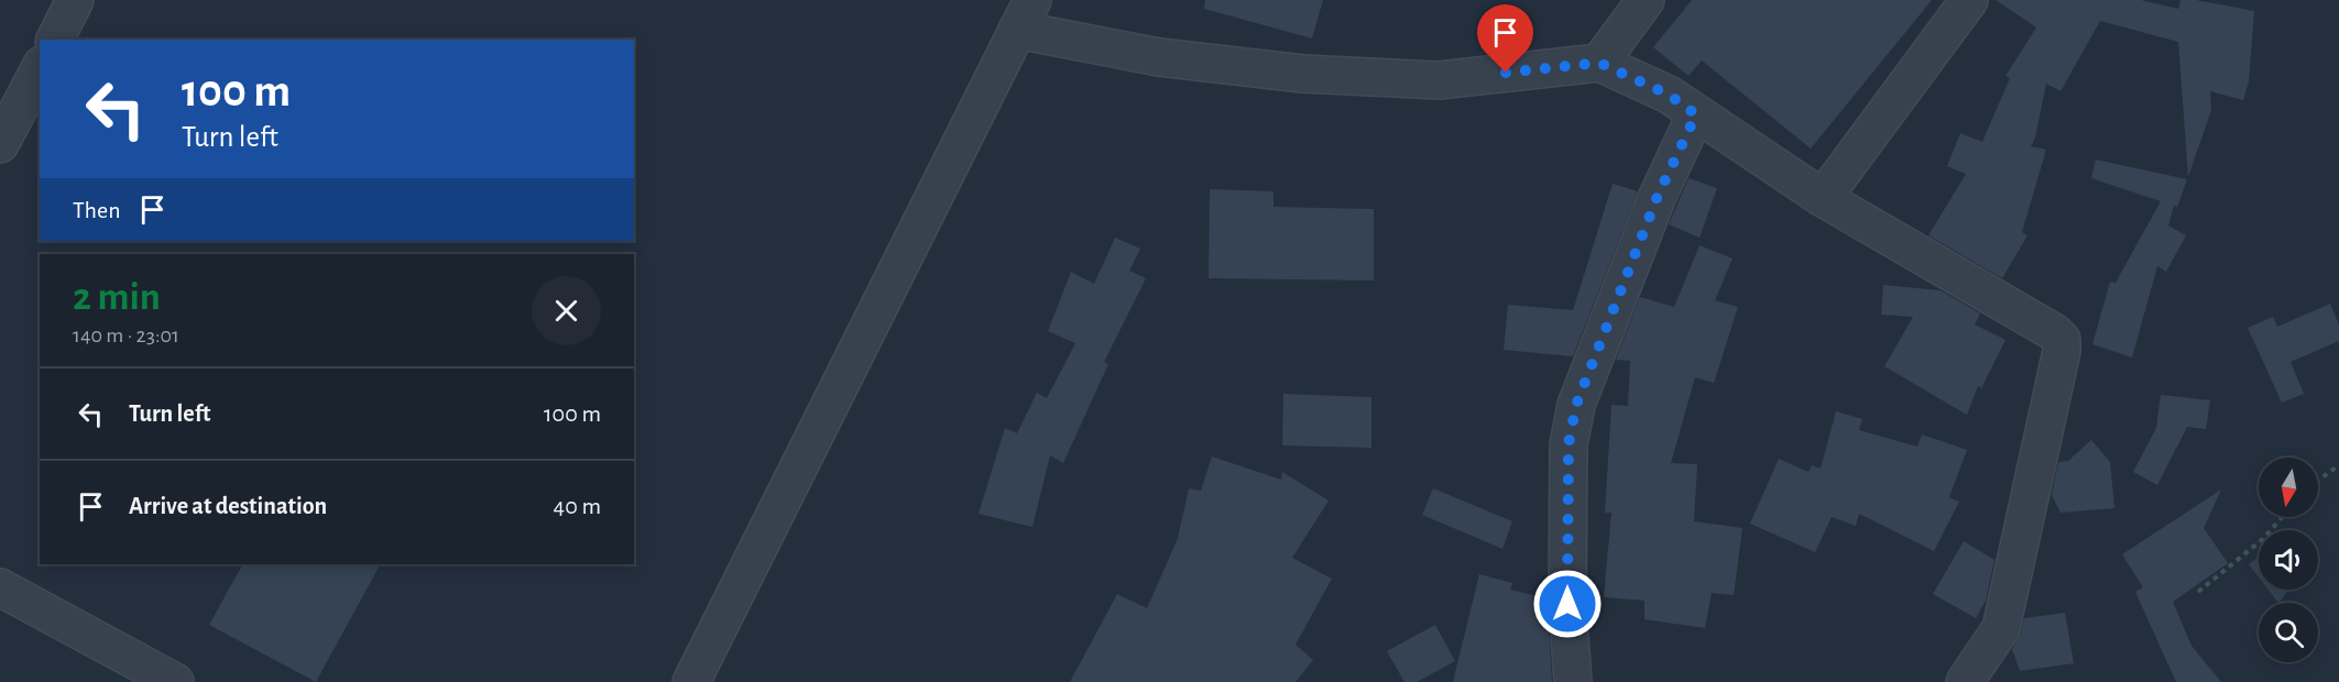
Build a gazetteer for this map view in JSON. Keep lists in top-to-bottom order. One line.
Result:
{"north":"bottom","page":{"turn":["100 m","Turn left"],"then":"Then","heading":["2 min","140 m · 23:01"],"list":[{"name":"Turn left","value":"100 m"},{"name":"Arrive at destination","value":"40 m"}]}}
